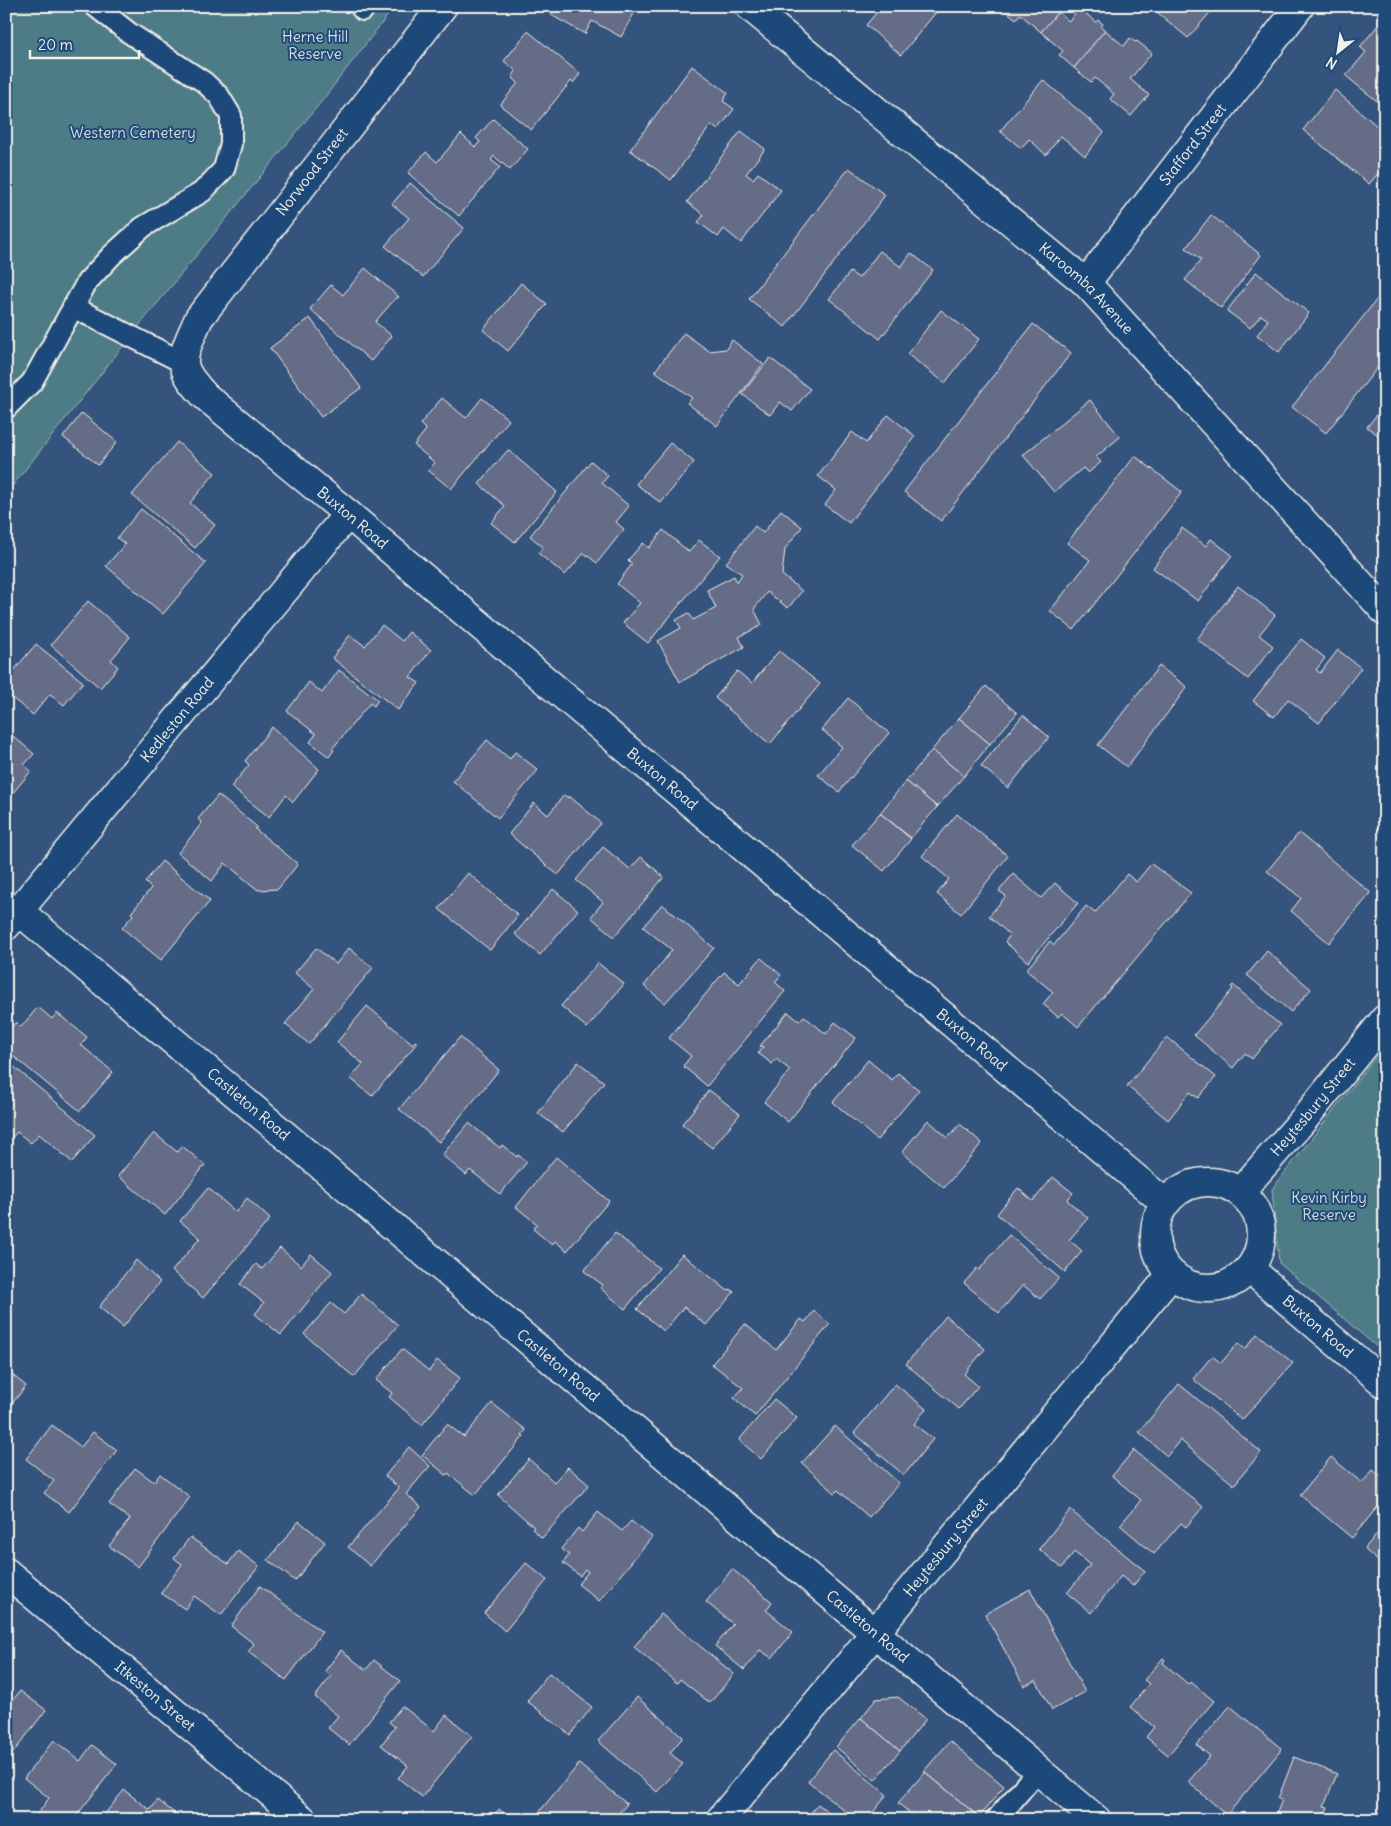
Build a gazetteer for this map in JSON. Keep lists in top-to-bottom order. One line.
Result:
{"streets":{"street":["Stafford Street","Norwood Street","Karoomba Avenue","Buxton Road","Kedleston Road","Castleton Road","Heytesbury Street","Itkeston Street"]},"crossings":[["Stafford Street","Karoomba Avenue"],["Norwood Street","Buxton Road"],["Buxton Road","Kedleston Road"],["Buxton Road","Heytesbury Street"],["Kedleston Road","Castleton Road"],["Castleton Road","Heytesbury Street"]],"parks":["Herne Hill Reserve","Western Cemetery","Kevin Kirby Reserve"],"scale_bar":"20 m","north":"bottom left"}
